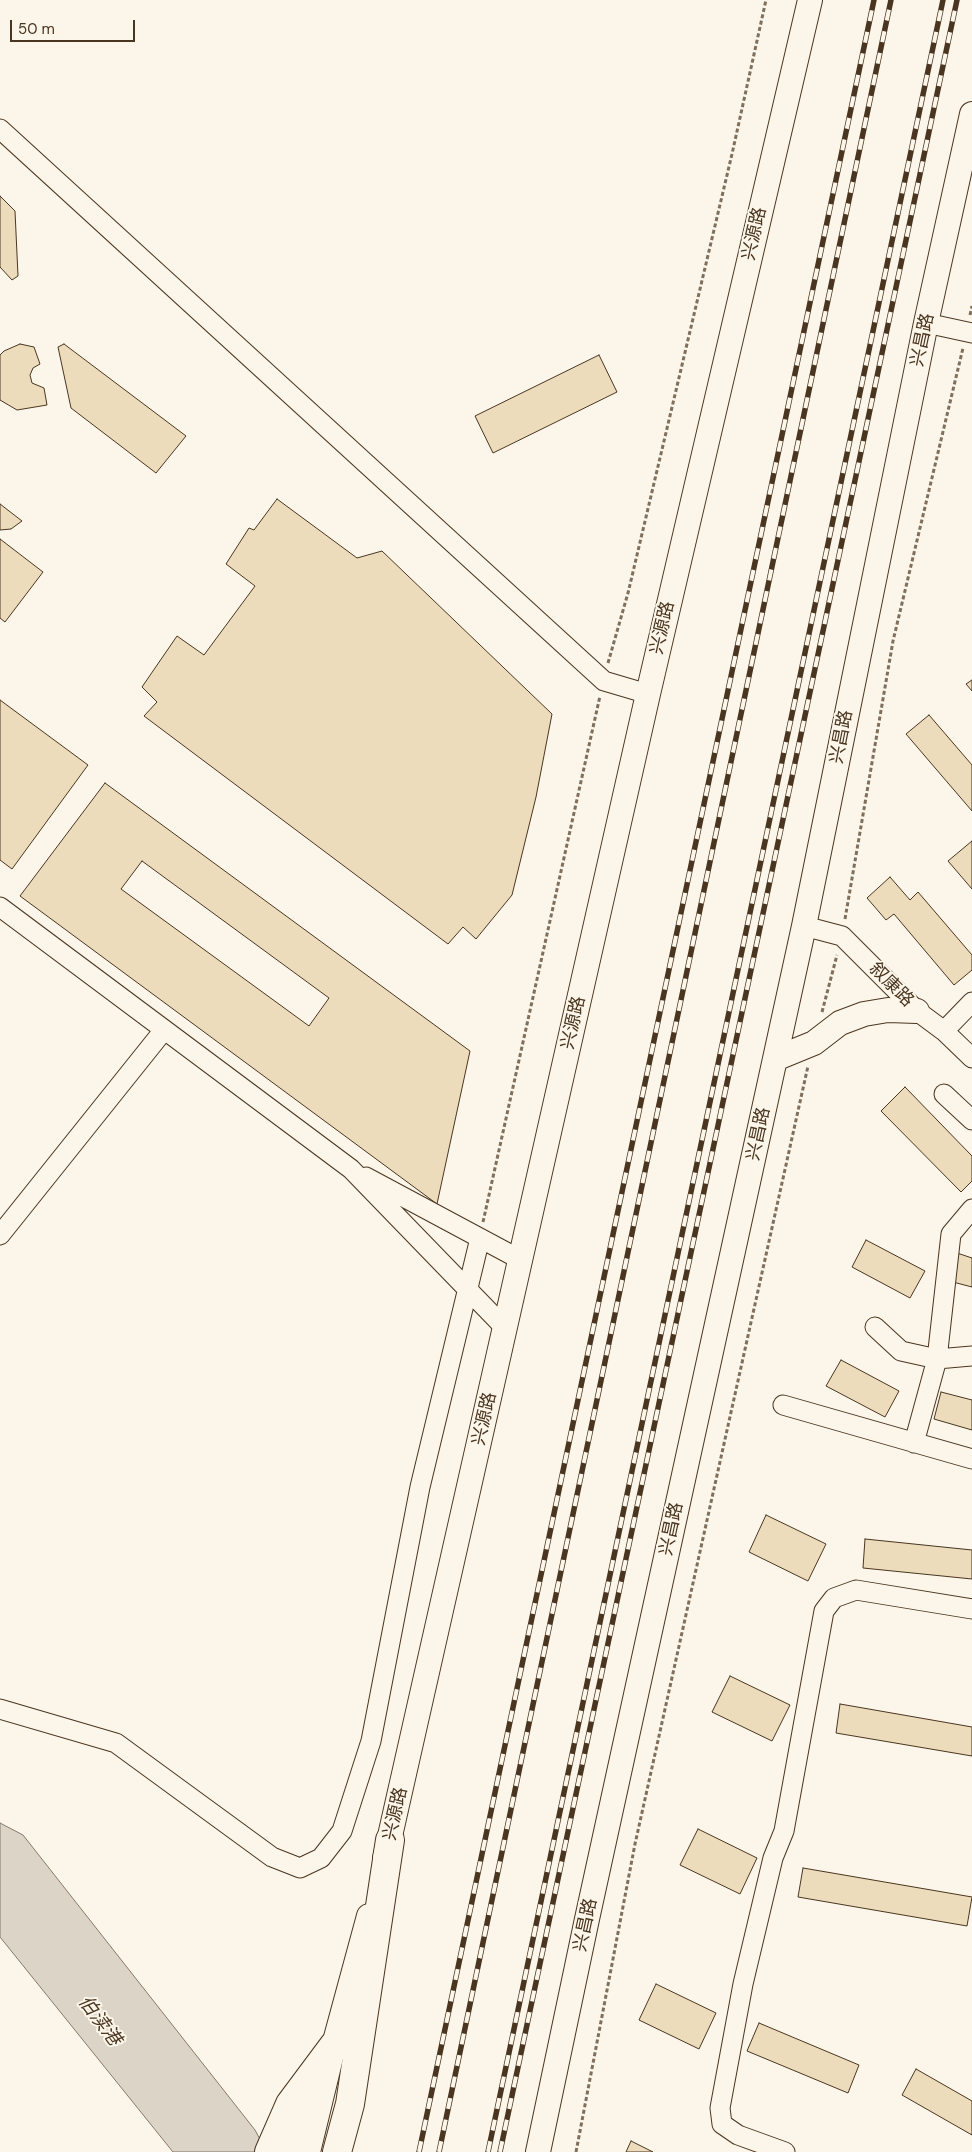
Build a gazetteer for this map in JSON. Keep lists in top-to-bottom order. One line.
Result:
{"streets":{"main road":["兴源路","兴昌路"],"street":["叙康路"]},"water":["伯渎港"],"scale_bar":"50 m"}
